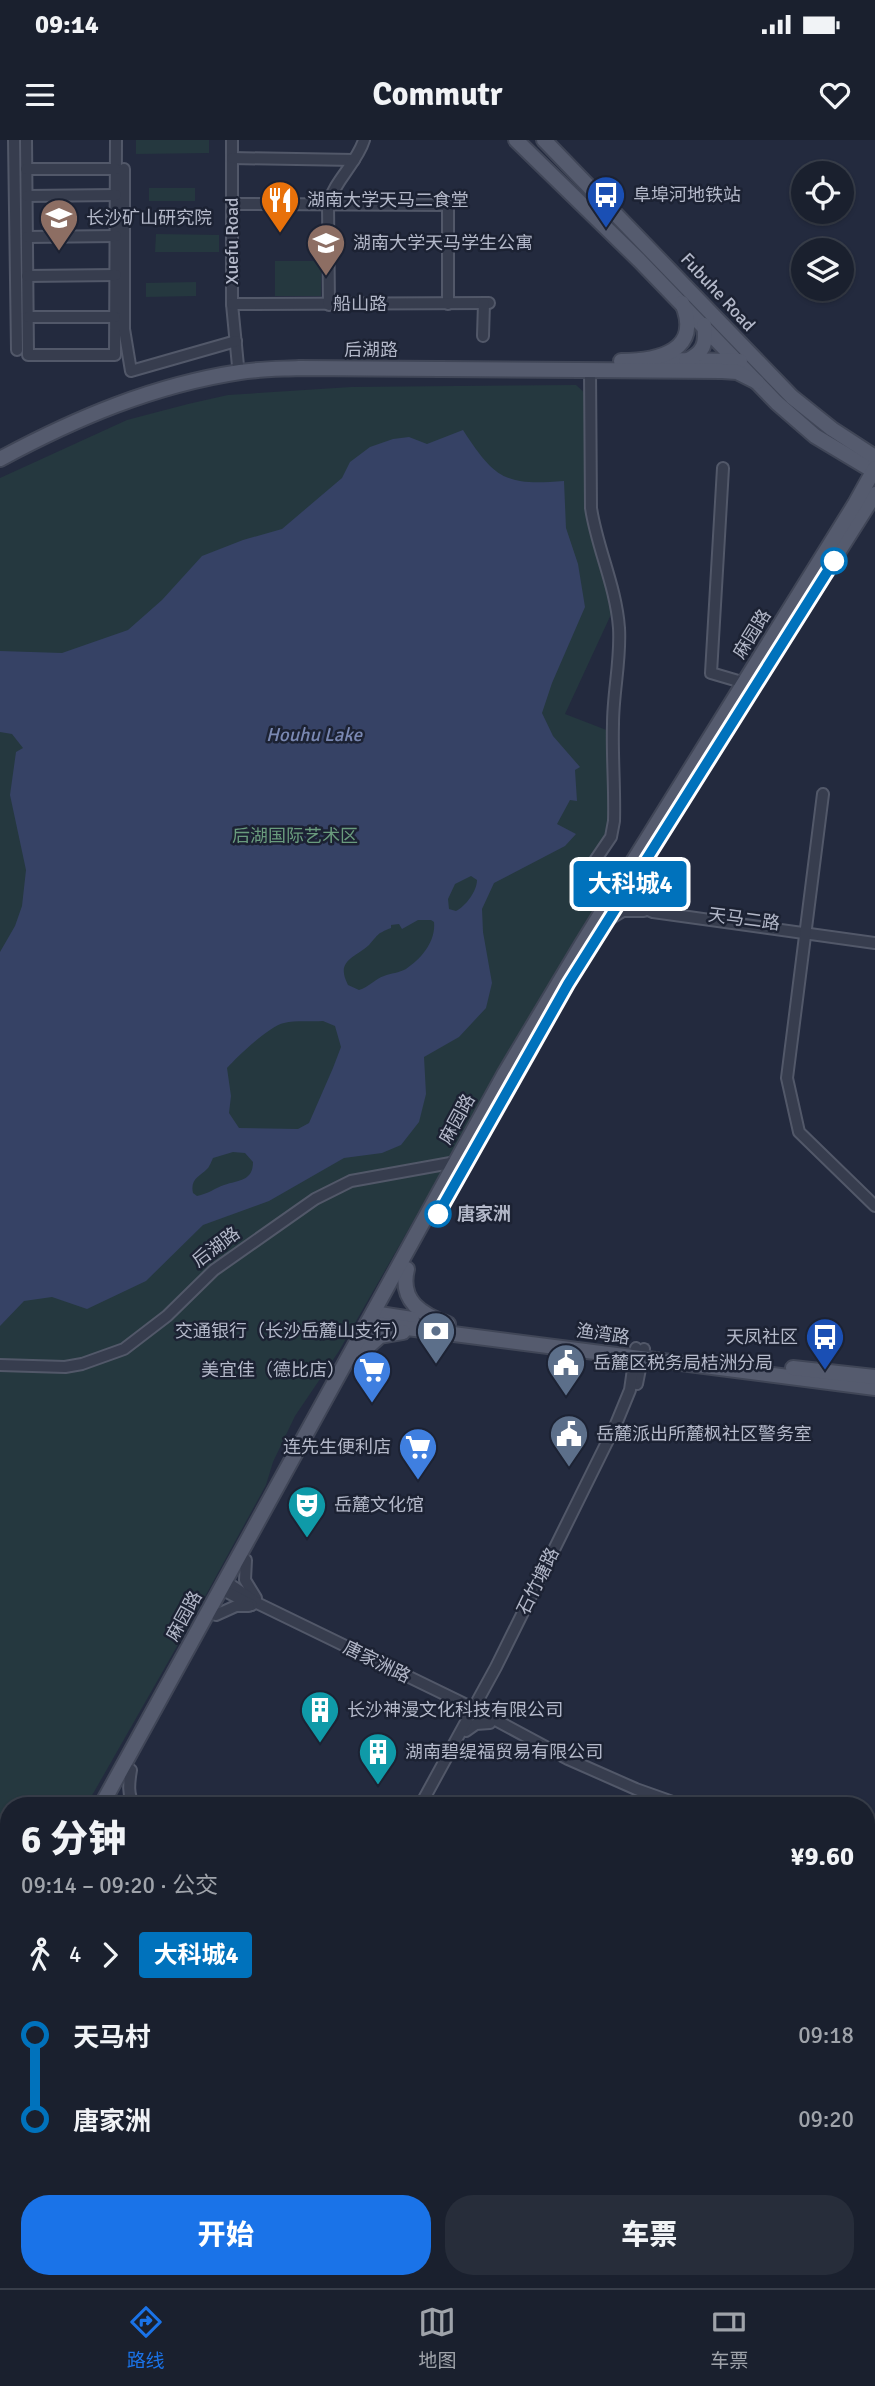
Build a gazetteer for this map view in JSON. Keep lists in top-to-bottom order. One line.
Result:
{"streets":{"main road":["Fubuhe Road","后湖路","麻园路","渔湾路"],"street":["Xuefu Road","船山路","天马二路","石竹塘路","唐家洲路"]},"crossings":[["Xuefu Road","船山路"],["Xuefu Road","后湖路"],["Fubuhe Road","后湖路"],["Fubuhe Road","麻园路"],["后湖路","麻园路"],["麻园路","渔湾路"],["麻园路","唐家洲路"],["渔湾路","石竹塘路"],["石竹塘路","唐家洲路"]],"water":["Houhu Lake"],"parks":["后湖国际艺术区"],"places":{"bus stop":["阜埠河地铁站","天凤社区"],"restaurant":["湖南大学天马二食堂"],"school or university":["长沙矿山研究院","湖南大学天马学生公寓"],"other":["唐家洲"],"bank":["交通银行（长沙岳麓山支行）"],"public building":["岳麓区税务局桔洲分局","岳麓派出所麓枫社区警务室"],"supermarket":["美宜佳（德比店）","连先生便利店"],"theatre":["岳麓文化馆"],"building":["长沙神漫文化科技有限公司","湖南碧缇福贸易有限公司"]},"lines":["bus line 大科城4"],"page":{"status":"09:14","header":"Commutr","on_map":"大科城4","heading":["6 分钟","09:14 – 09:20 · 公交","¥9.60"],"legs":["4","大科城4"],"list":[{"name":"天马村","value":"09:18"},{"name":"唐家洲","value":"09:20"}],"buttons":["开始","车票"],"tabs":["路线","地图","车票"]}}
